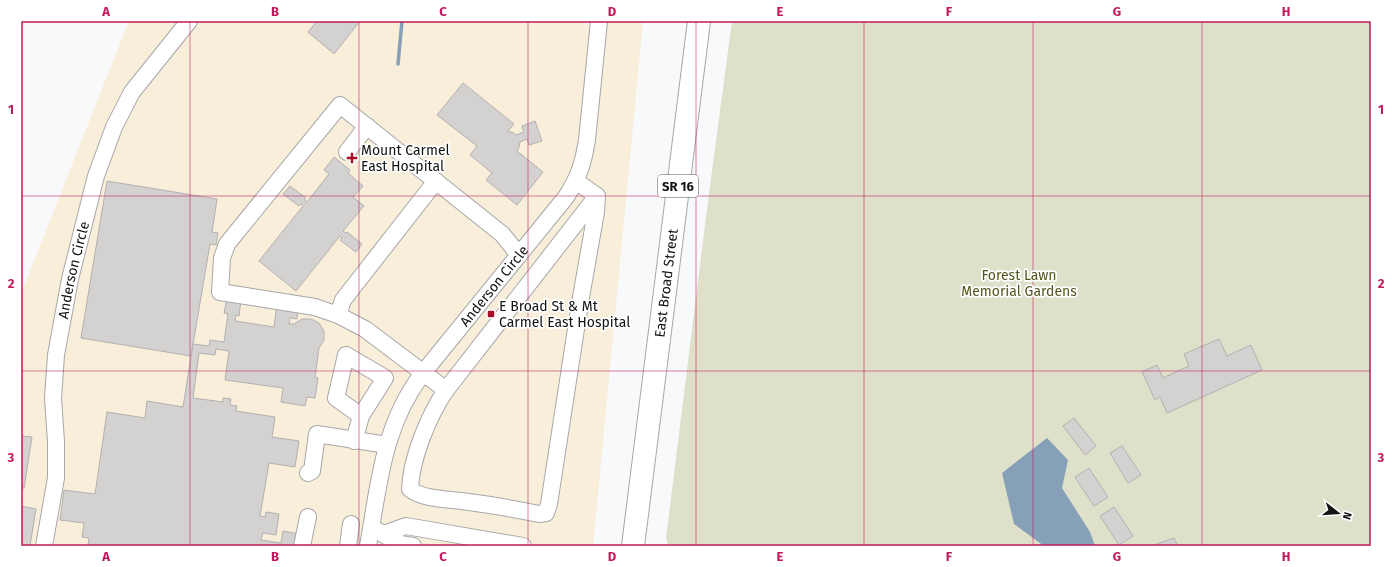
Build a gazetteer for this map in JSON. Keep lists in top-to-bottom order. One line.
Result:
{"streets":{"highway":["SR 16","East Broad Street"],"street":["Anderson Circle"]},"parks":["Forest Lawn Memorial Gardens"],"places":{"health":["Mount Carmel East Hospital"],"transit":["E Broad St & Mt Carmel East Hospital"]},"north":"right","grid":{"columns":["A","B","C","D","E","F","G","H"],"rows":["1","2","3"]}}
